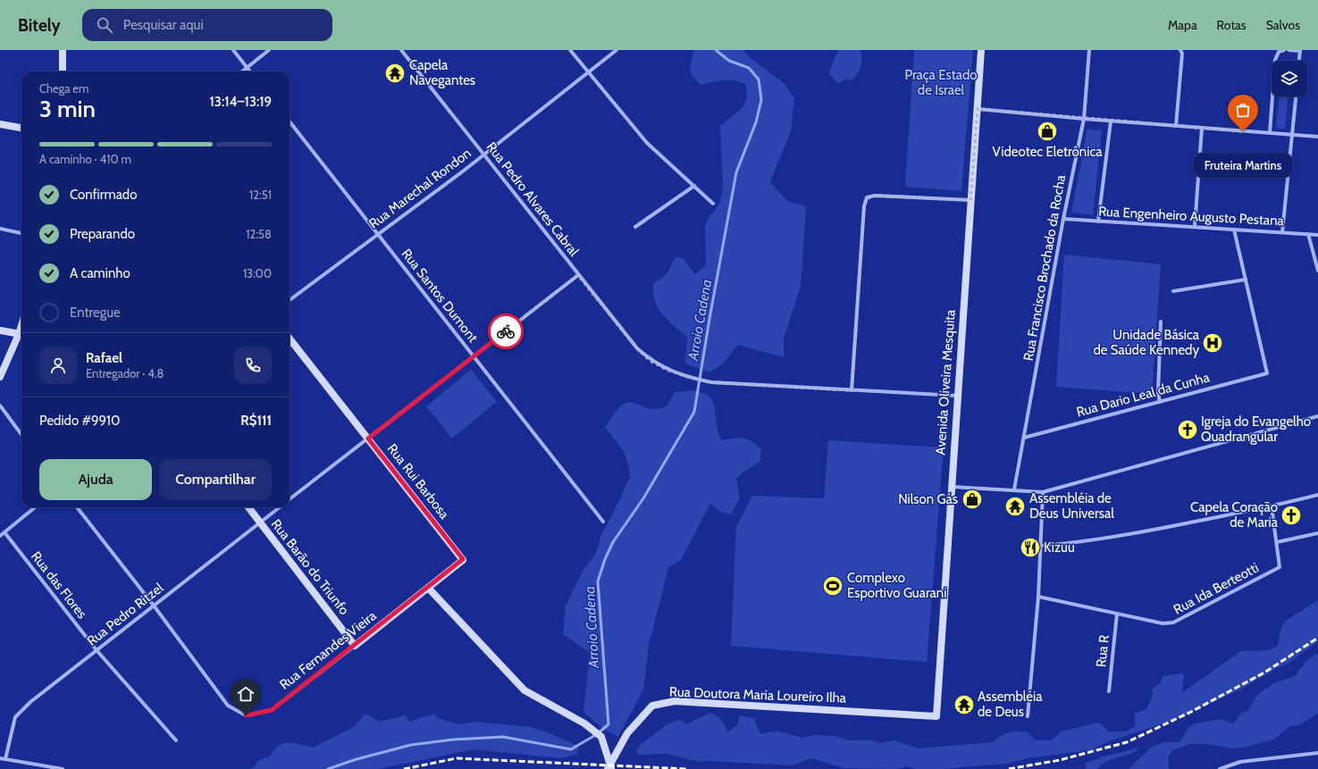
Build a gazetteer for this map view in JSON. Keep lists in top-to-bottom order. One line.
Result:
{"streets":{"street":["Rua Marechal Rondon","Rua Pedro Alvares Cabral","Rua Engenheiro Augusto Pestana","Rua Francisco Brochado da Rocha","Rua Santos Dumont","Avenida Oliveira Mesquita","Rua Dario Leal da Cunha","Rua Rui Barbosa","Rua Barão do Triunfo","Rua das Flores","Rua Ida Berteotti","Rua Pedro Ritzel","Rua Fernandes Vieira","Rua R","Rua Doutora Maria Loureiro Ilha"]},"crossings":[["Rua Marechal Rondon","Rua Pedro Alvares Cabral"],["Rua Marechal Rondon","Rua Santos Dumont"],["Rua Pedro Alvares Cabral","Avenida Oliveira Mesquita"],["Rua Pedro Alvares Cabral","Rua Pedro Ritzel"],["Rua Engenheiro Augusto Pestana","Rua Francisco Brochado da Rocha"],["Rua Francisco Brochado da Rocha","Rua Dario Leal da Cunha"],["Rua Santos Dumont","Rua Pedro Ritzel"],["Avenida Oliveira Mesquita","Rua Doutora Maria Loureiro Ilha"],["Rua Rui Barbosa","Rua Pedro Ritzel"],["Rua Rui Barbosa","Rua Fernandes Vieira"],["Rua Barão do Triunfo","Rua Pedro Ritzel"],["Rua Barão do Triunfo","Rua Fernandes Vieira"],["Rua das Flores","Rua Pedro Ritzel"],["Rua Ida Berteotti","Rua R"],["Rua Pedro Ritzel","Rua Fernandes Vieira"]],"water":["Arroio Cadena"],"parks":["Praça Estado de Israel"],"places":{"temple":["Capela Navegantes","Assembléia de Deus Universal","Assembléia de Deus"],"shop":["Videotec Eletrônica","Nilson Gás"],"other":["Fruteira Martins"],"hospital":["Unidade Básica de Saúde Kennedy"],"church":["Igreja do Evangelho Quadrangular","Capela Coração de Maria"],"restaurant":["Kizuu"],"sports":["Complexo Esportivo Guarani"]},"page":{"header":"Bitely","search":"Pesquisar aqui","nav":["Mapa","Rotas","Salvos"],"heading":["3 min","Chega em","13:14–13:19"],"panel":["Rafael","Entregador · 4.8","Pedido #9910","R$111"],"bar":"A caminho · 410 m","bubble":"Fruteira Martins","list":[["Confirmado","12:51"],["Preparando","12:58"],["A caminho","13:00"],"Entregue"],"buttons":["Ajuda","Compartilhar"]}}
